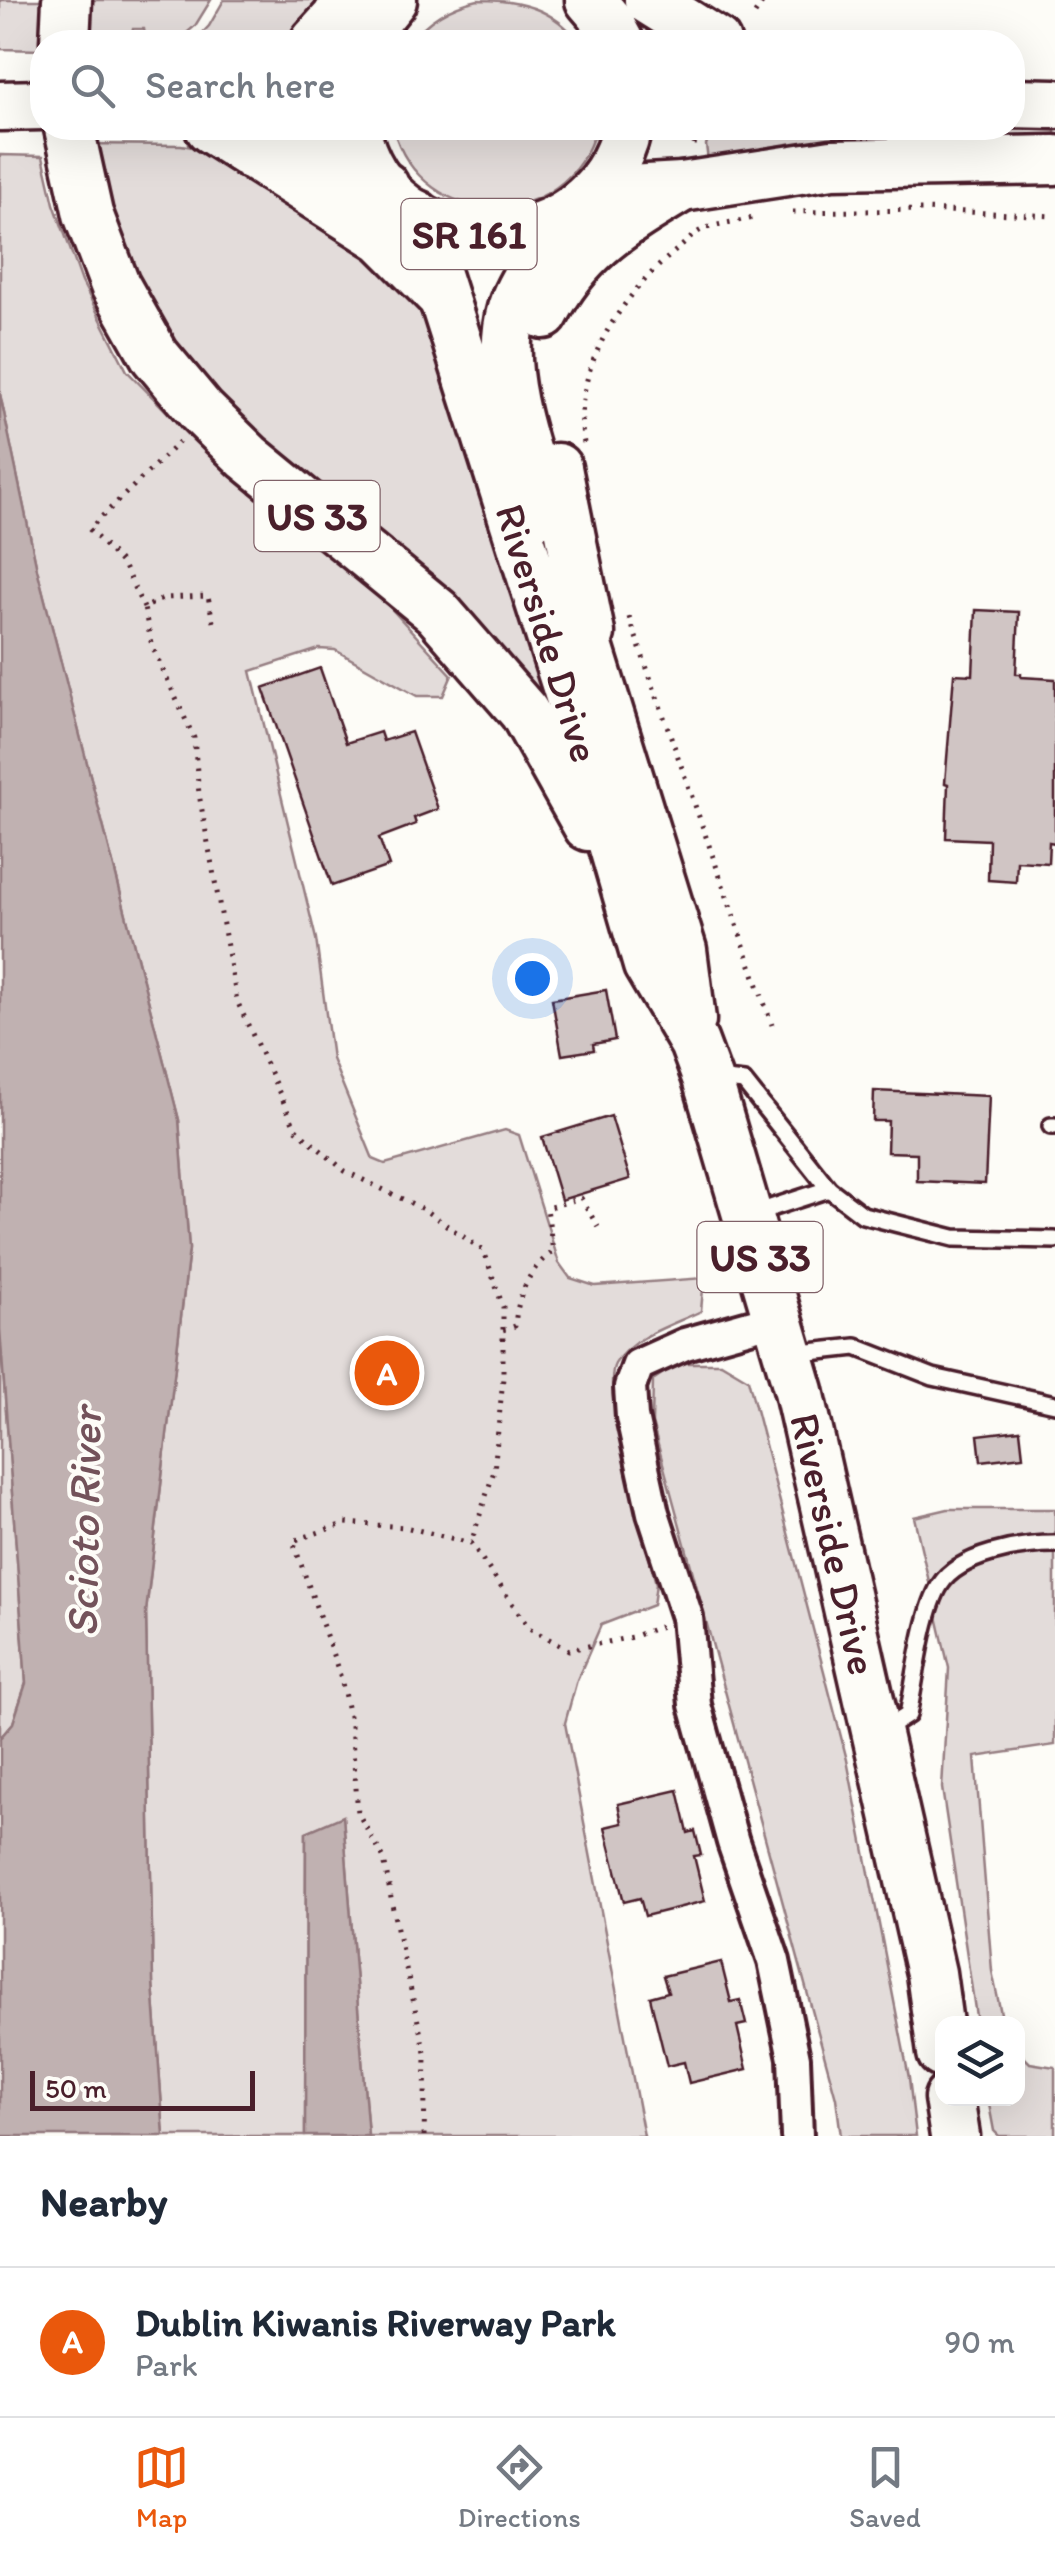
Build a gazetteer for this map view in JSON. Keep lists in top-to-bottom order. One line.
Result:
{"streets":{"main road":["SR 161","US 33","Riverside Drive"]},"crossings":[["SR 161","US 33"],["SR 161","Riverside Drive"],["US 33","Riverside Drive"]],"water":["Scioto River"],"scale_bar":"50 m","page":{"search":"Search here","pins":"A","scale":"50 m","heading":"Nearby","list":[{"mark":"A","name":"Dublin Kiwanis Riverway Park","note":"Park","value":"90 m"}],"nav":["Map","Directions","Saved"]}}
